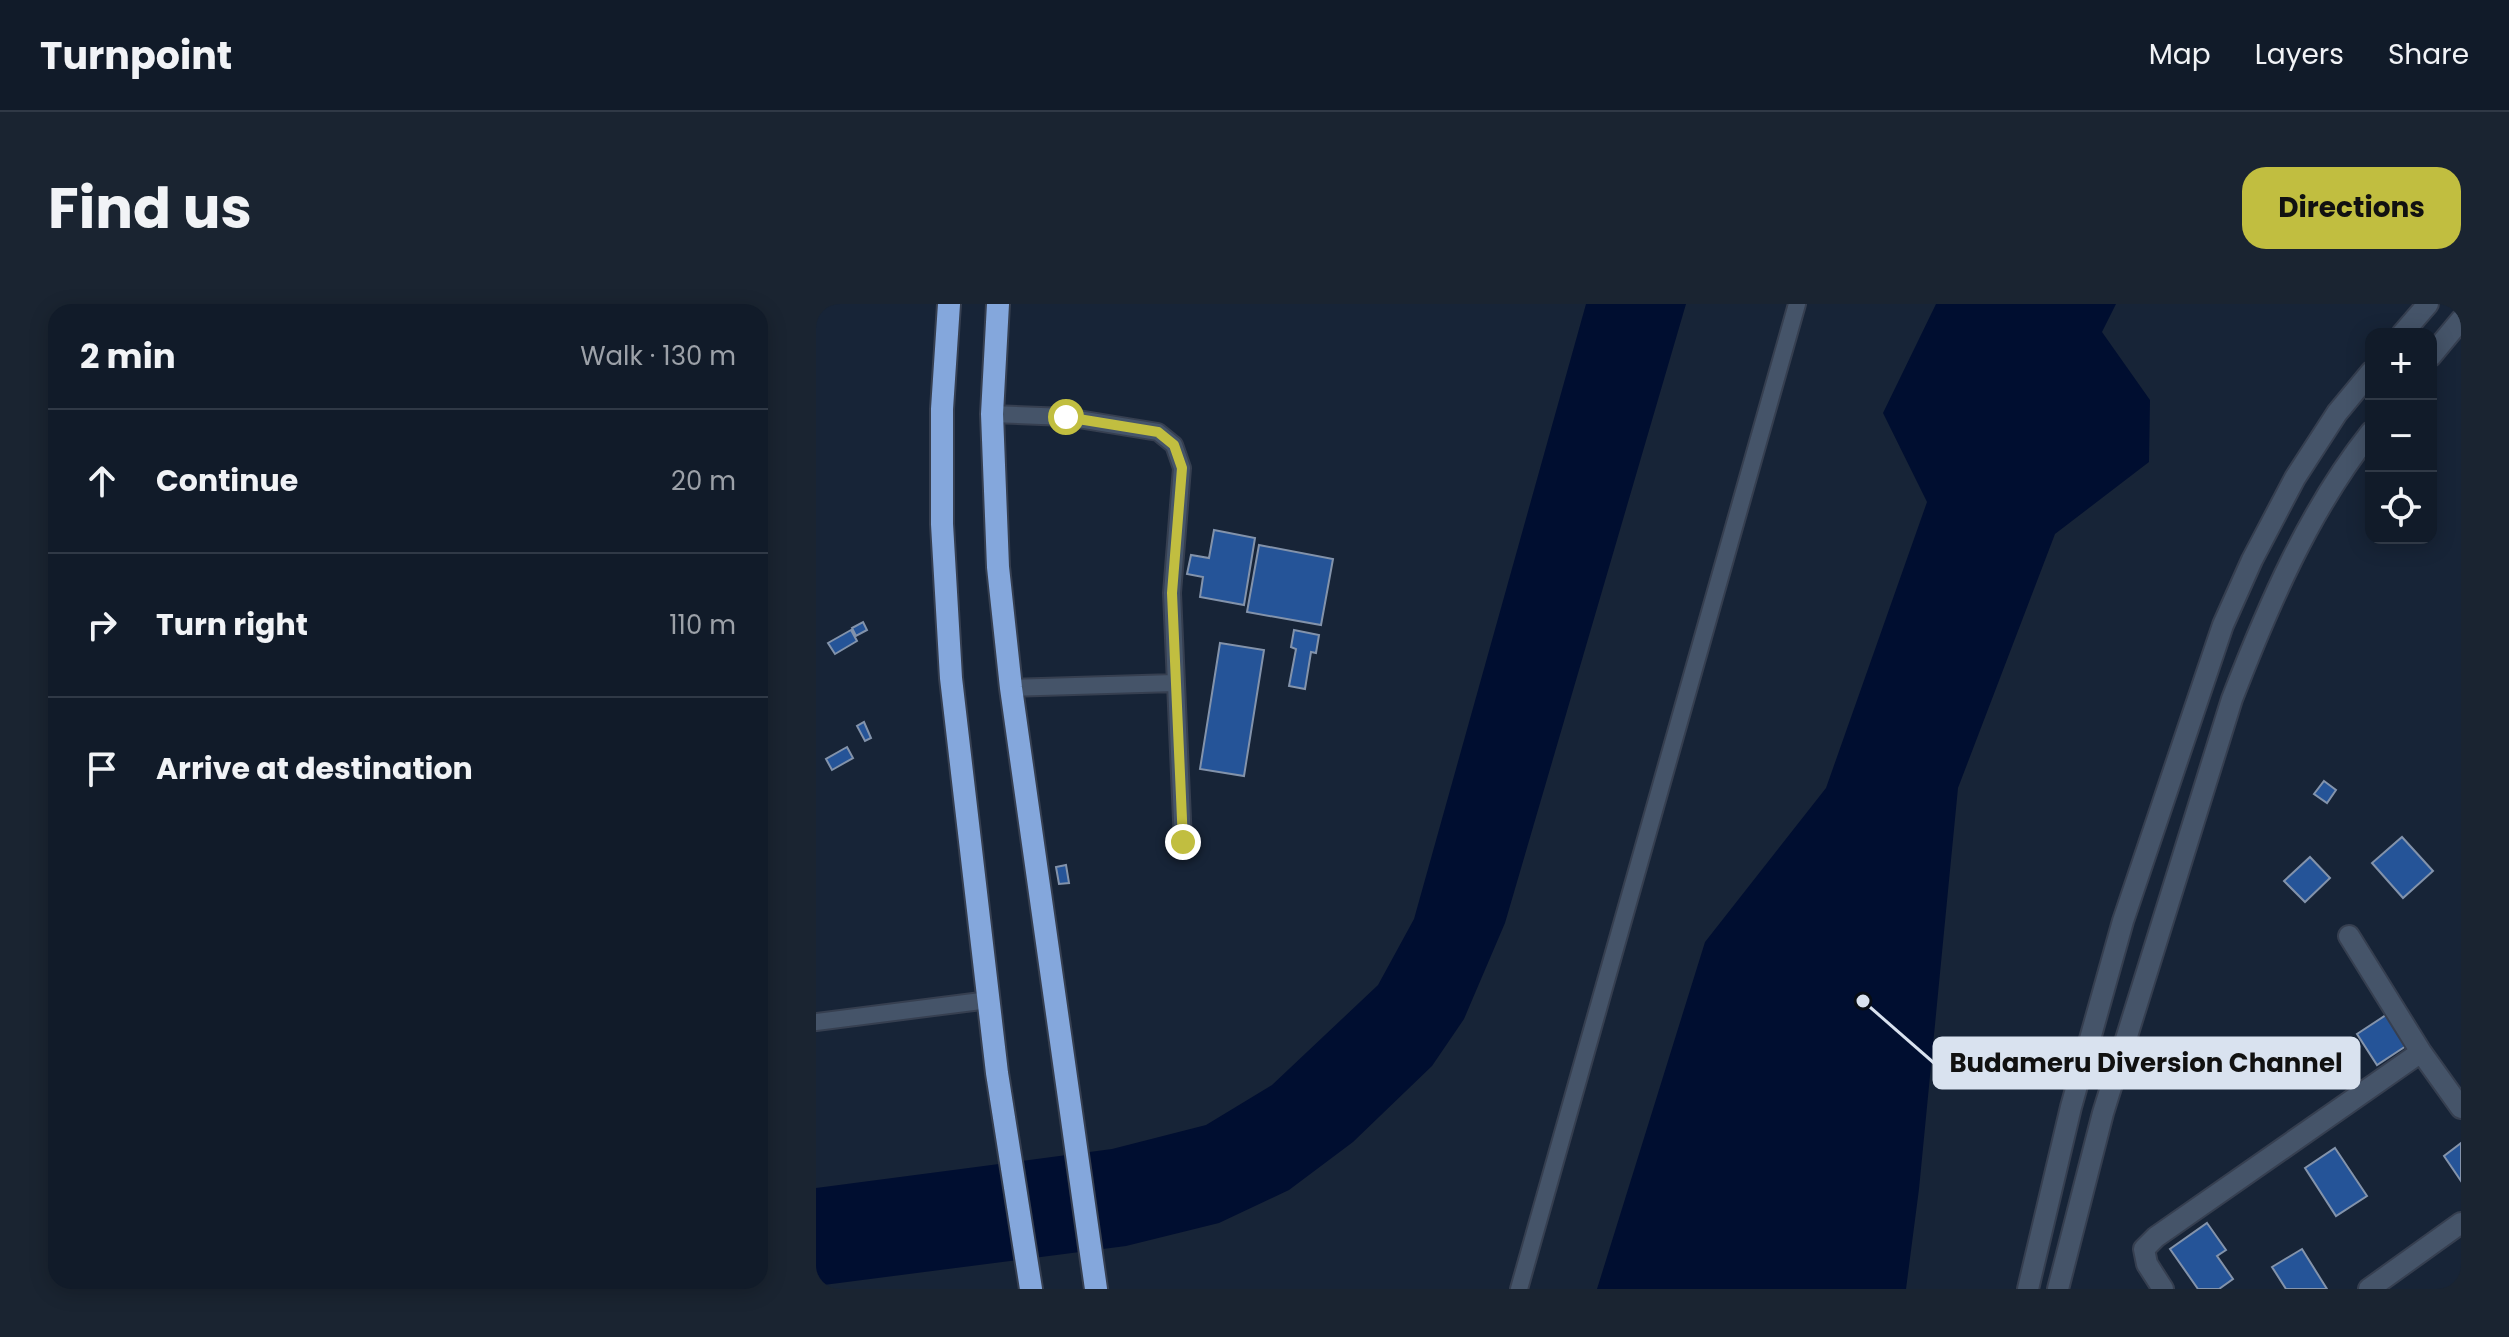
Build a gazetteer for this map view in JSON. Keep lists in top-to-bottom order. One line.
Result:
{"places":["Budameru Diversion Channel"],"page":{"header":"Turnpoint","nav":["Map","Layers","Share"],"title":"Find us","buttons":"Directions","heading":["2 min","Walk · 130 m"],"map_buttons":["+","−"],"list":[["Continue","20 m"],["Turn right","110 m"],"Arrive at destination"]}}
